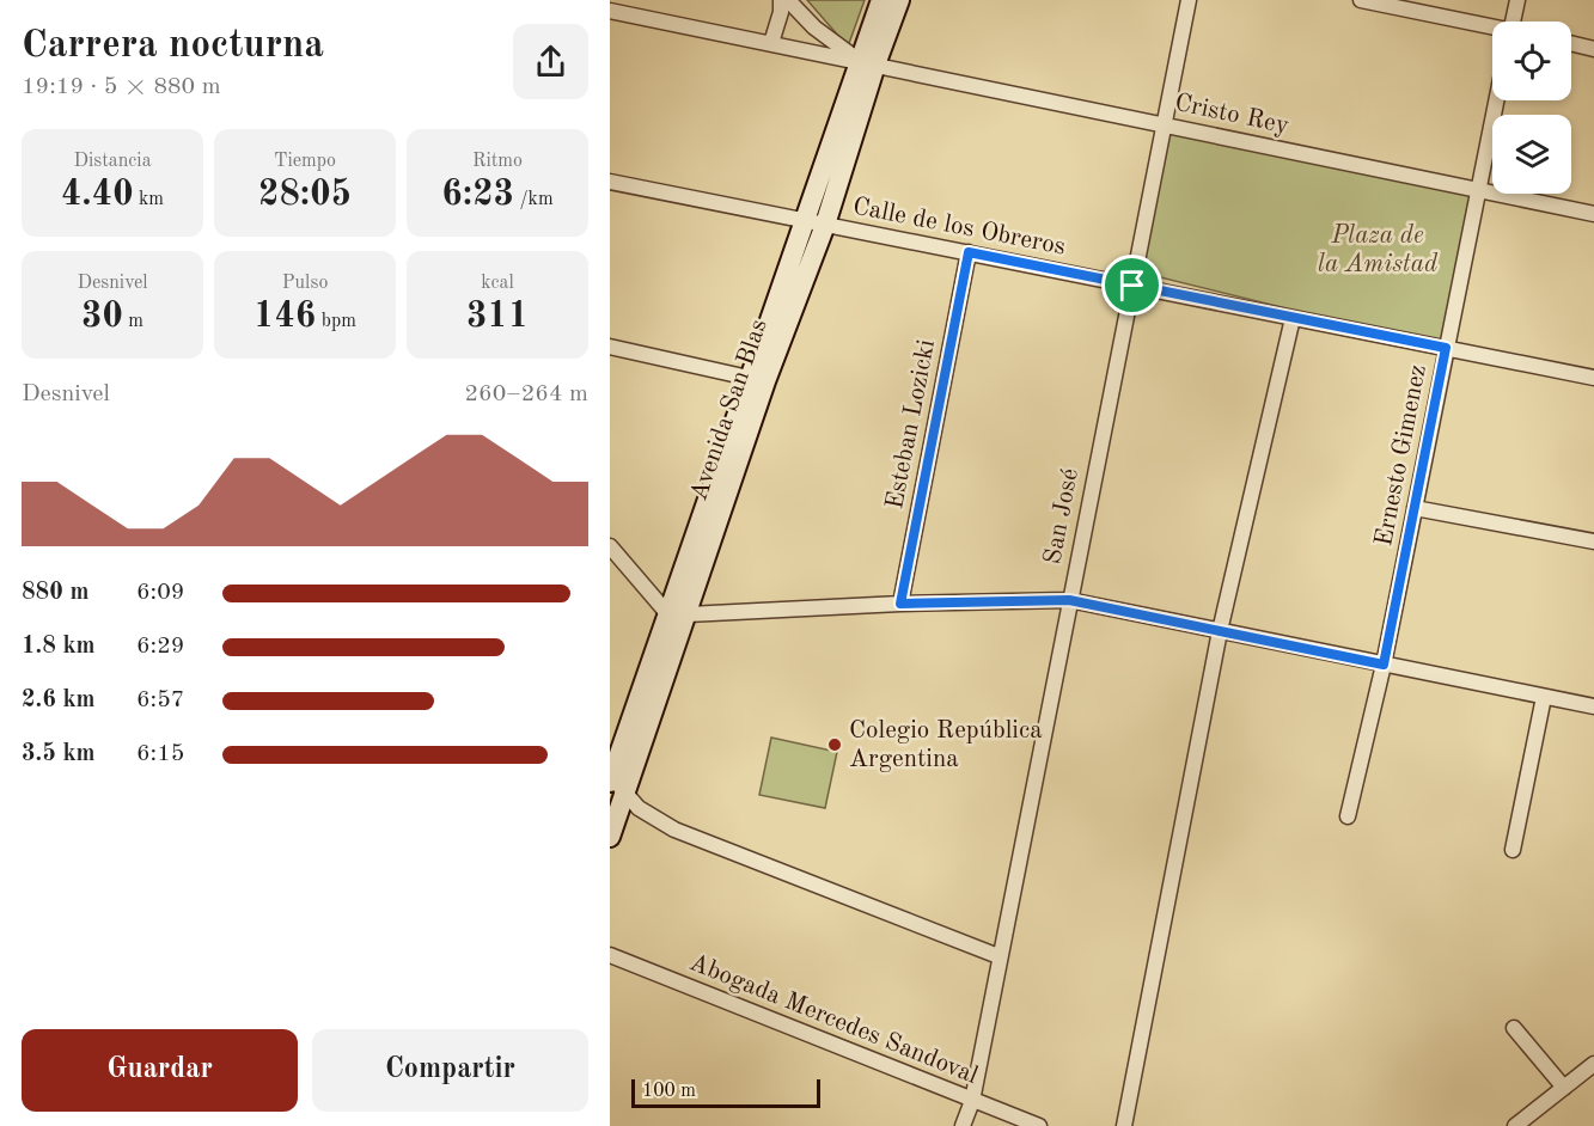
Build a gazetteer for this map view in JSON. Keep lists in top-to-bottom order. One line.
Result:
{"streets":{"street":["Cristo Rey","Calle de los Obreros","Avenida San Blas","Esteban Lozicki","Ernesto Gimenez","San José","Abogada Mercedes Sandoval"]},"crossings":[["Cristo Rey","Avenida San Blas"],["Cristo Rey","Ernesto Gimenez"],["Cristo Rey","San José"],["Calle de los Obreros","Avenida San Blas"],["Calle de los Obreros","Esteban Lozicki"],["Calle de los Obreros","Ernesto Gimenez"],["Calle de los Obreros","San José"],["San José","Abogada Mercedes Sandoval"]],"parks":["Plaza de la Amistad"],"places":["Colegio República Argentina"],"scale_bar":"100 m","page":{"heading":["Carrera nocturna","19:19 · 5 × 880 m"],"stats":[["Distancia","4.40 km"],["Tiempo","28:05"],["Ritmo","6:23 /km"],["Desnivel","30 m"],["Pulso","146 bpm"],["kcal","311"]],"chart":["Desnivel","260–264 m"],"list":[{"name":"880 m","note":"6:09"},{"name":"1.8 km","note":"6:29"},{"name":"2.6 km","note":"6:57"},{"name":"3.5 km","note":"6:15"}],"buttons":["Guardar","Compartir"],"scale":"100 m"}}
